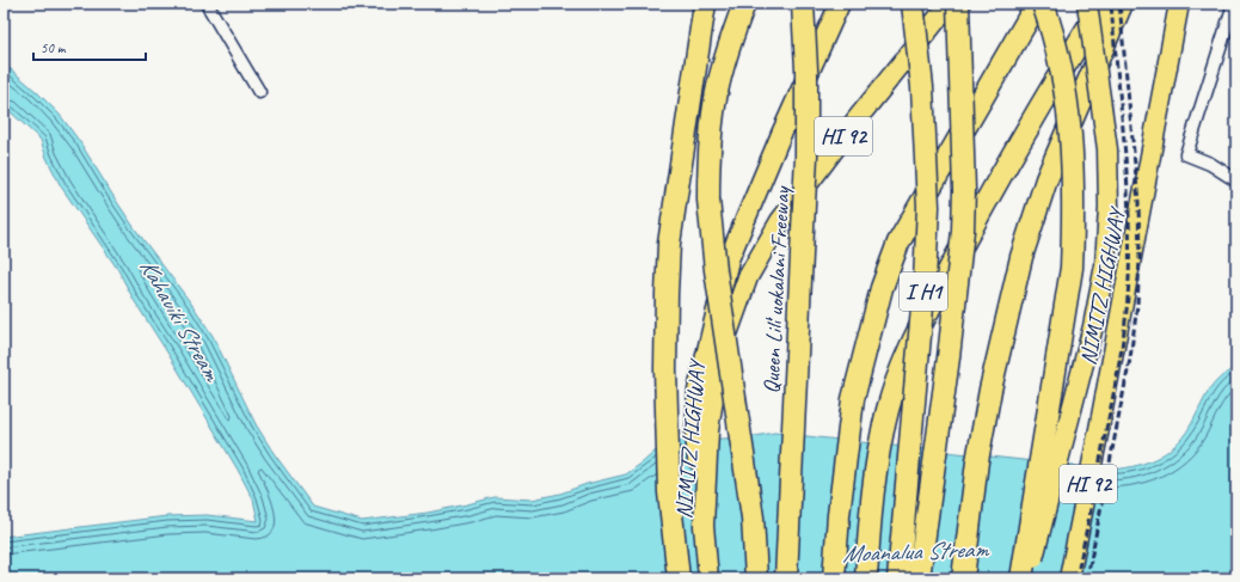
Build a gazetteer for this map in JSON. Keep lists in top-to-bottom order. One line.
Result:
{"streets":{"highway":["Queen Liliʻuokalani Freeway","I H1"],"main road":["HI 92","NIMITZ HIGHWAY"]},"water":["Kahauiki Stream","Moanalua Stream"],"scale_bar":"50 m"}
